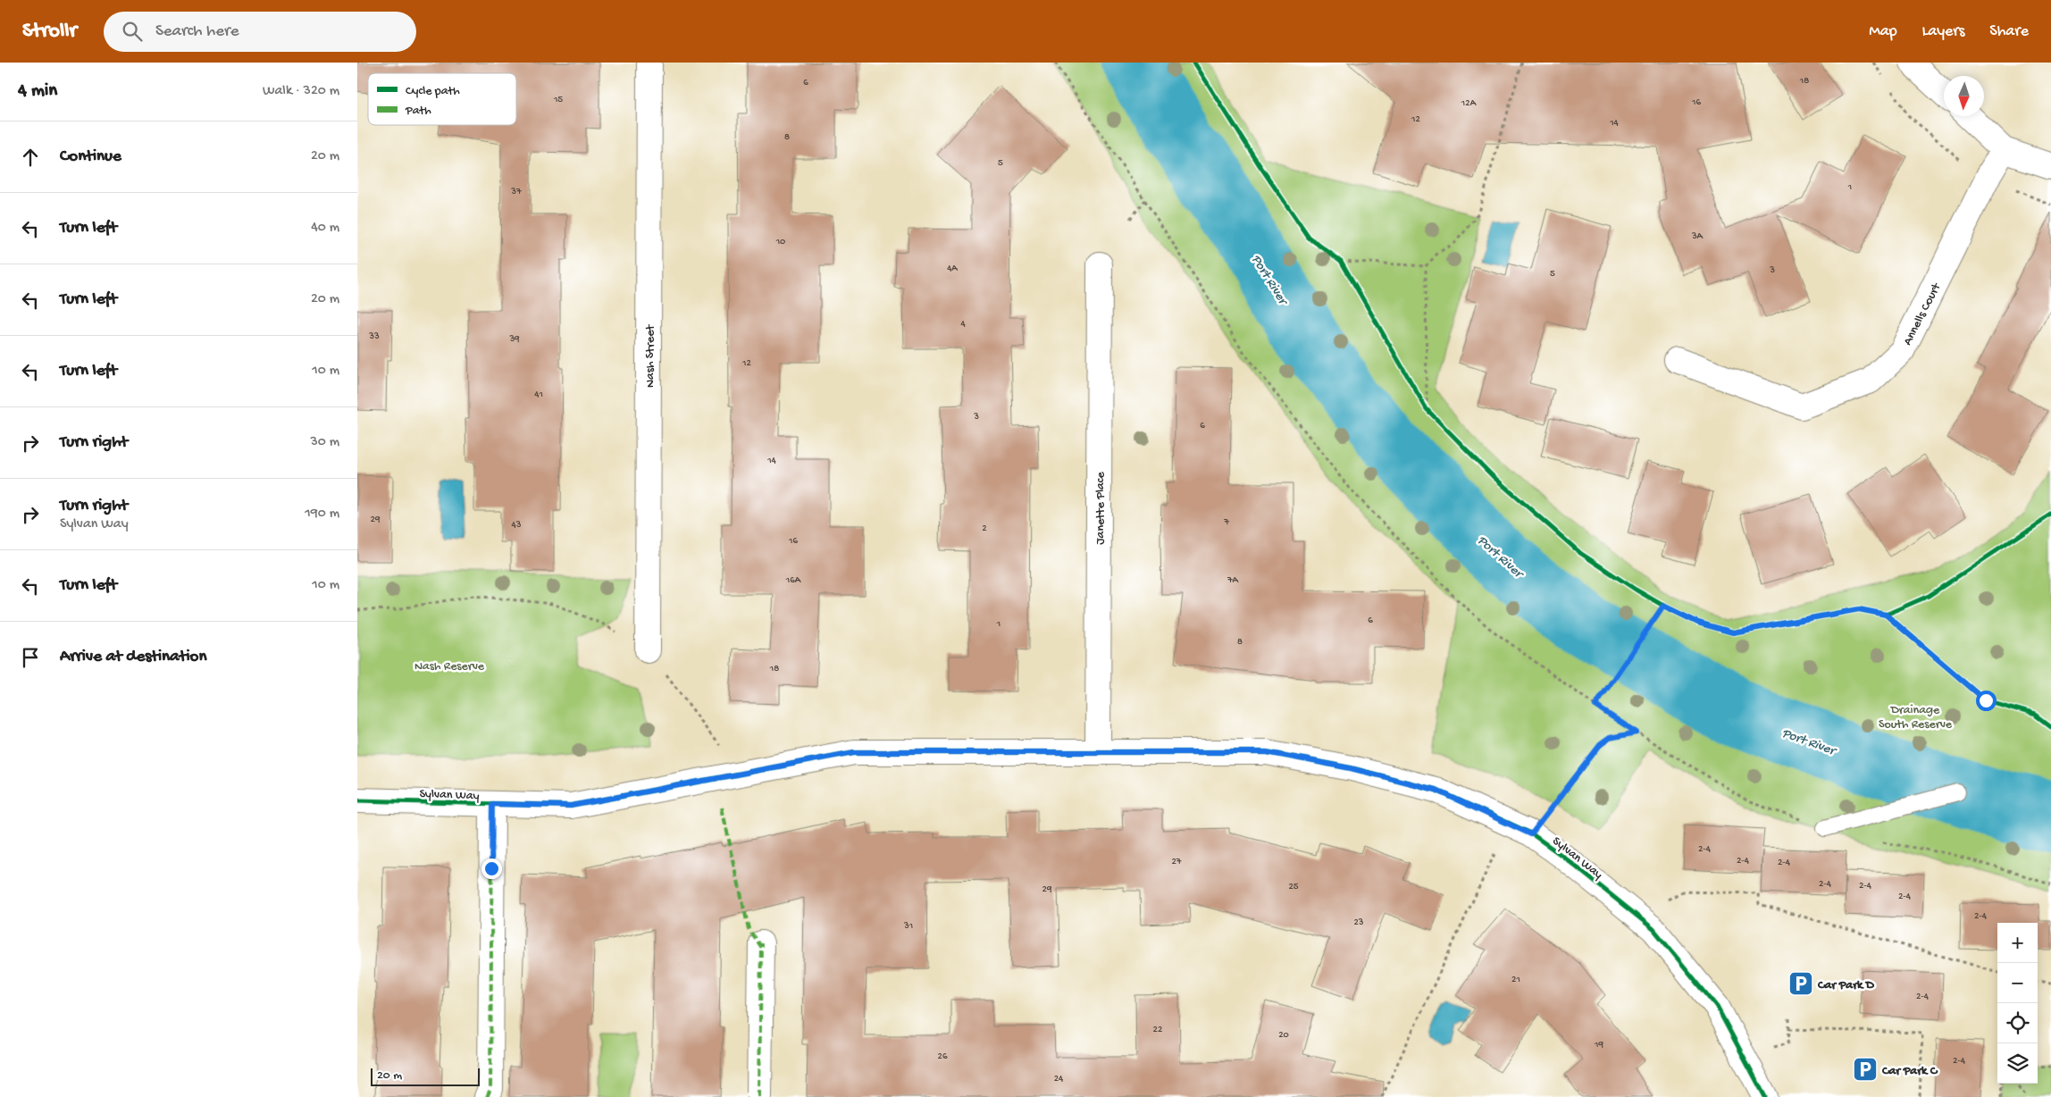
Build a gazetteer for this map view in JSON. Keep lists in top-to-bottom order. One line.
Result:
{"streets":{"street":["Annells Court","Nash Street","Janette Place","Sylvan Way"]},"crossings":[["Janette Place","Sylvan Way"]],"water":["Port River"],"parks":["Nash Reserve","Drainage South Reserve"],"places":{"parking":["Car Park D","Car Park C"]},"house_numbers":["18","6","15","16","12A","12","14","8","5","1","37","3A","10","4A","3","5","4","33","39","12","41","3","6","14","29","7","43","2","16","16A","7A","6","1","8","18","2-4","2-4","27","2-4","2-4","2-4","25","29","2-4","2-4","23","31","21","2-4","22","20","19","26","2-4","24"],"legend":["Cycle path","Path"],"scale_bar":"20 m","north":"bottom","page":{"header":"Strollr","search":"Search here","nav":["Map","Layers","Share"],"heading":["4 min","Walk · 320 m"],"list":[["Continue","20 m"],["Turn left","40 m"],["Turn left","20 m"],["Turn left","10 m"],["Turn right","30 m"],["Turn right","Sylvan Way","190 m"],["Turn left","10 m"],"Arrive at destination"],"map_buttons":["+","−"],"scale":"20 m"}}
